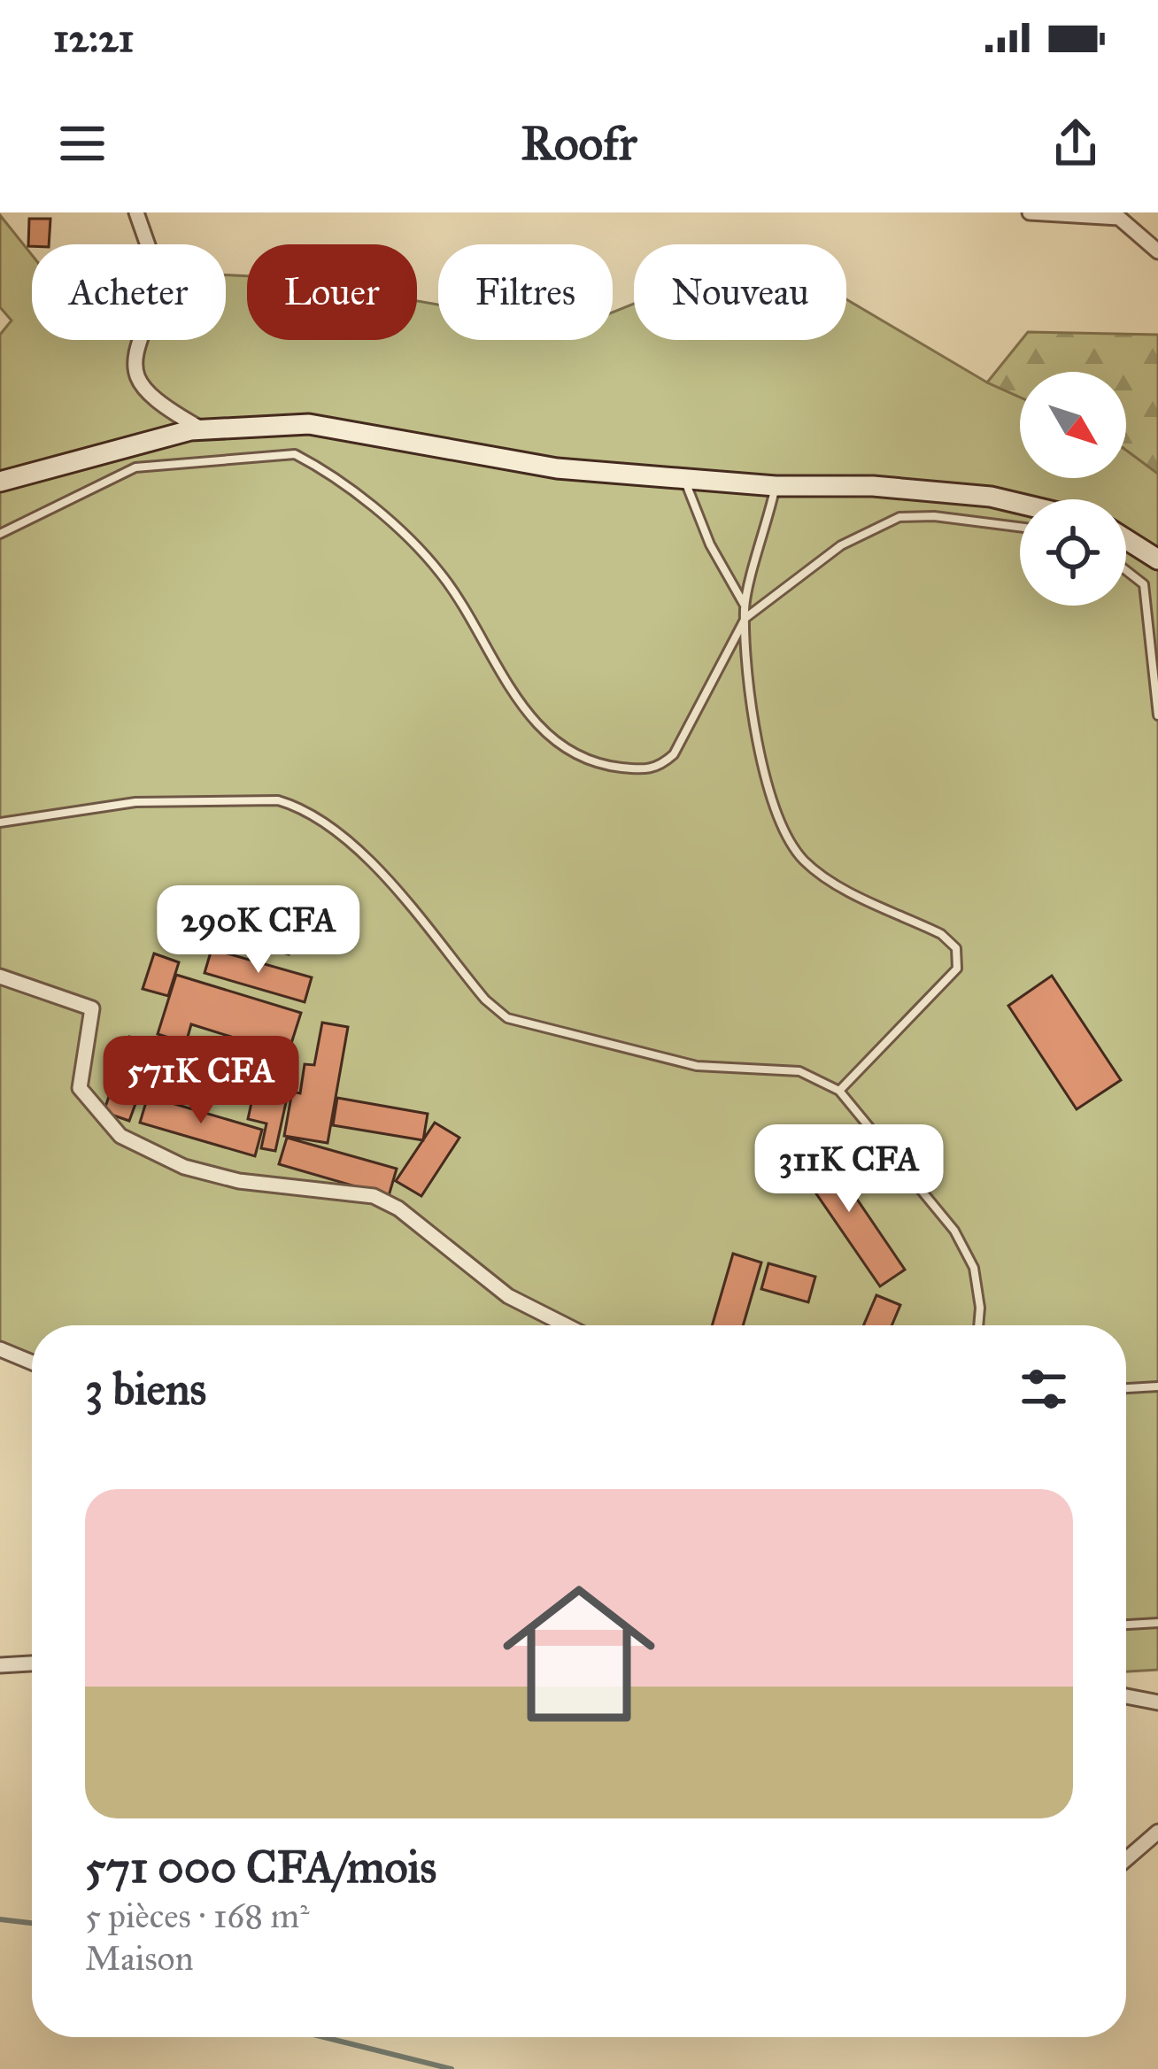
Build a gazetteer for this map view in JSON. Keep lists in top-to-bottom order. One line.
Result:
{"north":"bottom right","page":{"status":"12:21","header":"Roofr","chip":["Acheter","Louer","Filtres","Nouveau"],"price":["290K CFA","571K CFA","311K CFA"],"heading":"3 biens","list":[{"name":"571 000 CFA/mois","note":"5 pièces · 168 m² · Maison"}]}}
